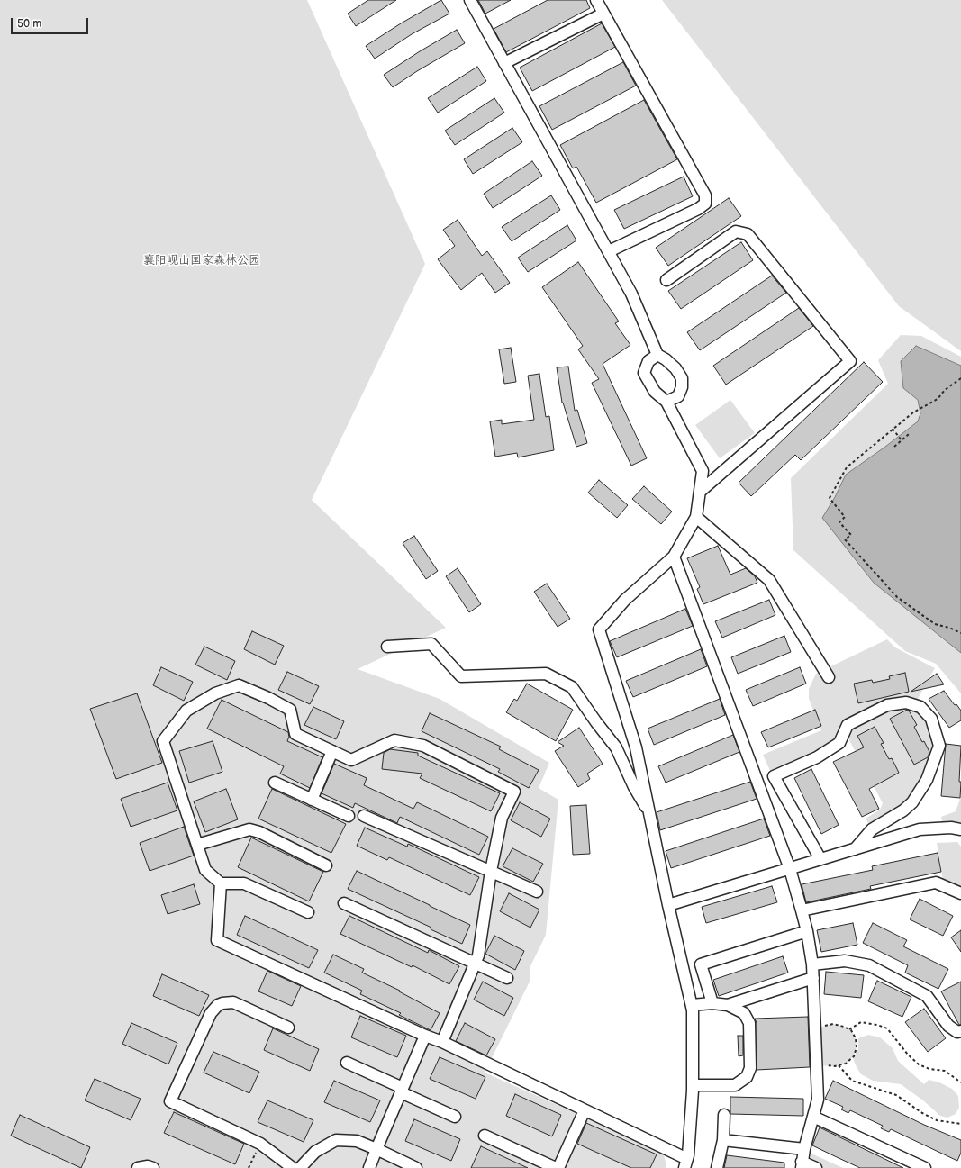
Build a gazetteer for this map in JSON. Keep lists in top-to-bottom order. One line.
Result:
{"parks":["襄阳岘山国家森林公园"],"scale_bar":"50 m"}
